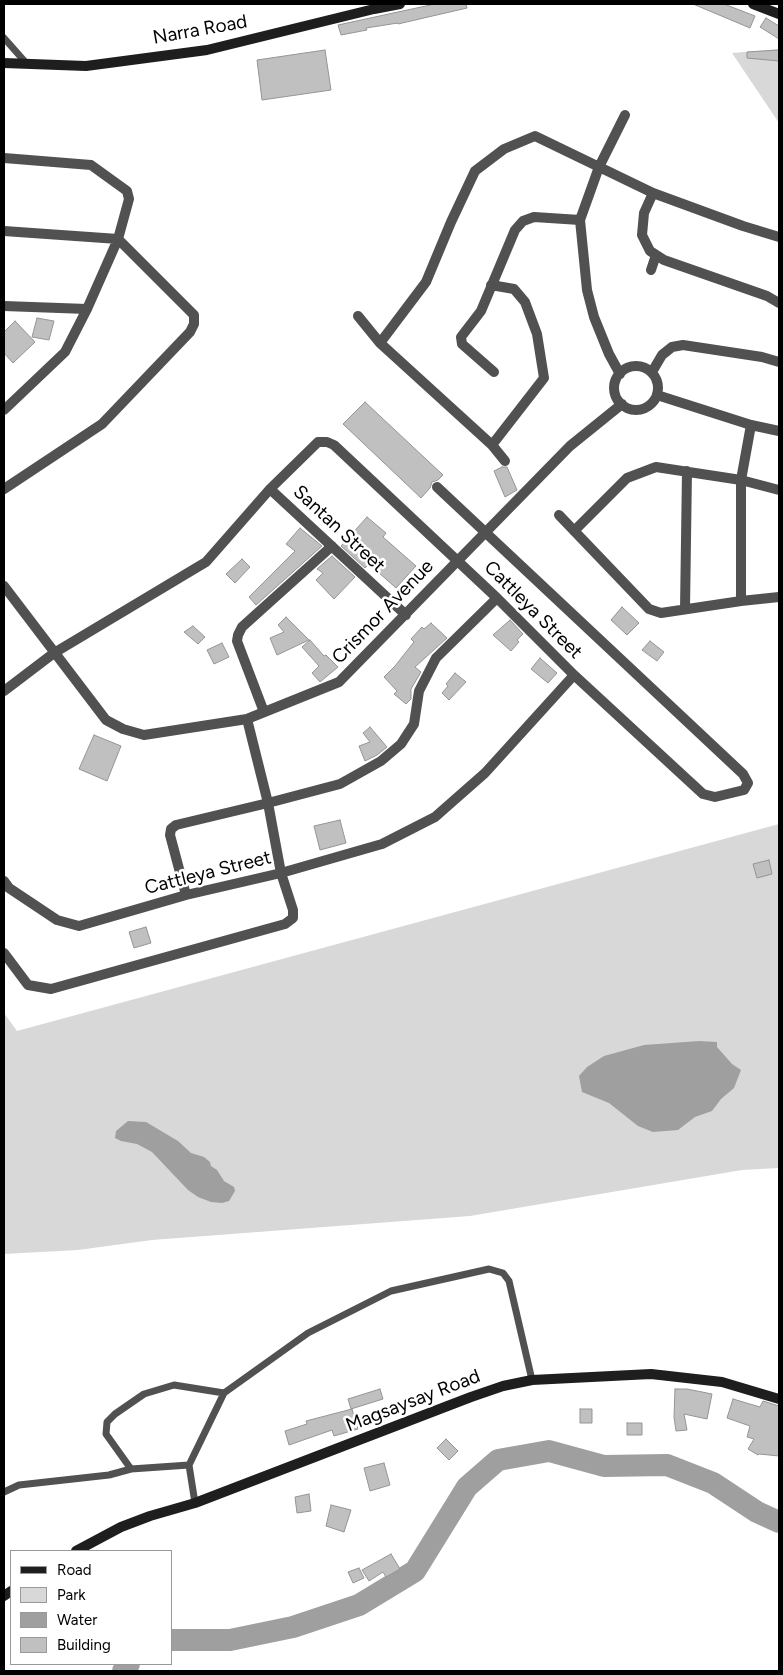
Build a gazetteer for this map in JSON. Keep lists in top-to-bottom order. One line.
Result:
{"streets":{"main road":["Narra Road","Magsaysay Road"],"street":["Santan Street","Cattleya Street","Crismor Avenue"]},"crossings":[["Santan Street","Cattleya Street"],["Santan Street","Crismor Avenue"],["Cattleya Street","Crismor Avenue"]],"legend":["Road","Park","Water","Building"]}
